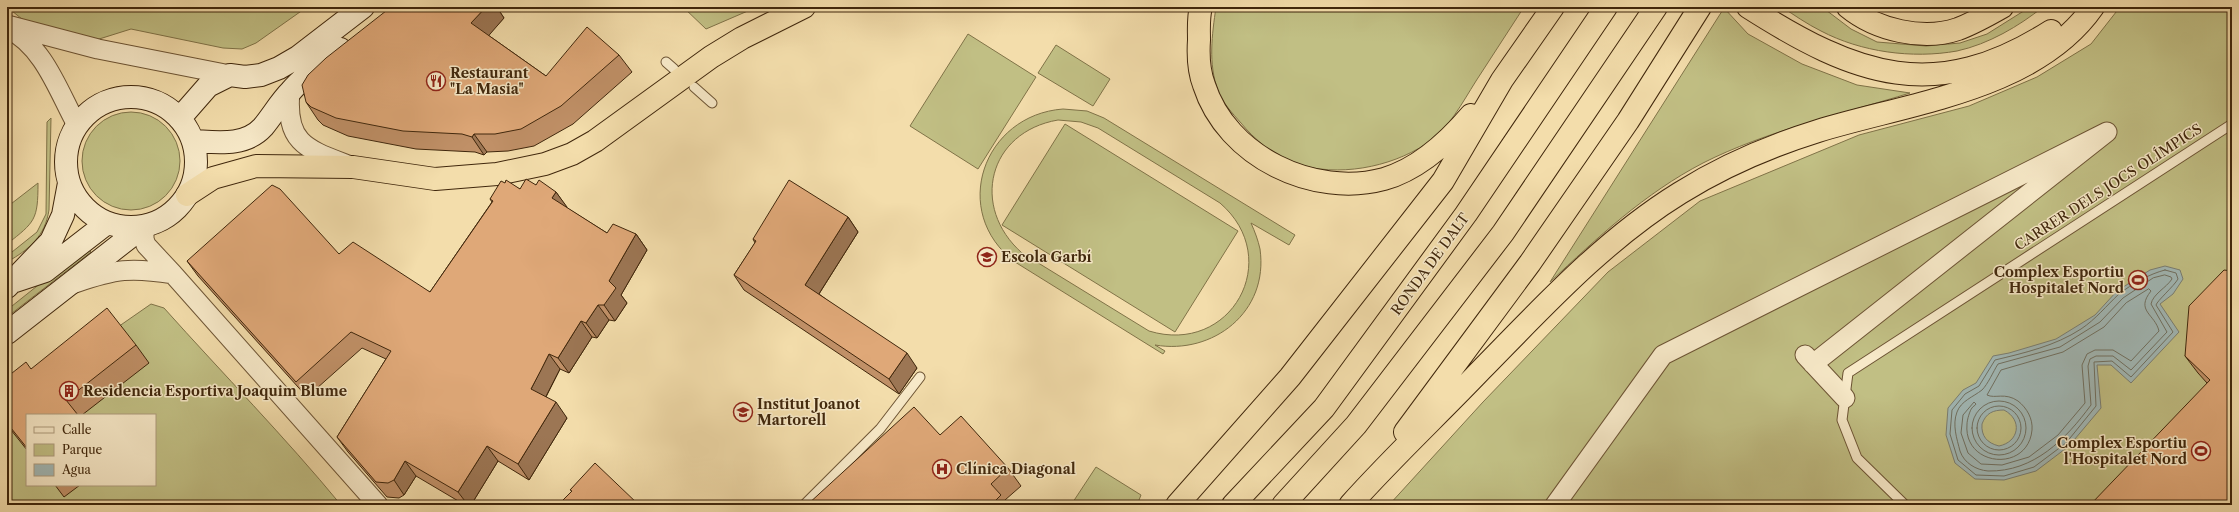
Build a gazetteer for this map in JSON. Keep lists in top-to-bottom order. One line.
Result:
{"streets":{"highway":["RONDA DE DALT"],"lane":["CARRER DELS JOCS OLÍMPICS"]},"places":{"restaurant":["Restaurant \"La Masia\""],"school or university":["Escola Garbí","Institut Joanot Martorell"],"sports":["Complex Esportiu Hospitalet Nord","Complex Esportiu l'Hospitalet Nord"],"building":["Residencia Esportiva Joaquim Blume"],"hospital":["Clínica Diagonal"]},"legend":["Calle","Parque","Agua"]}
